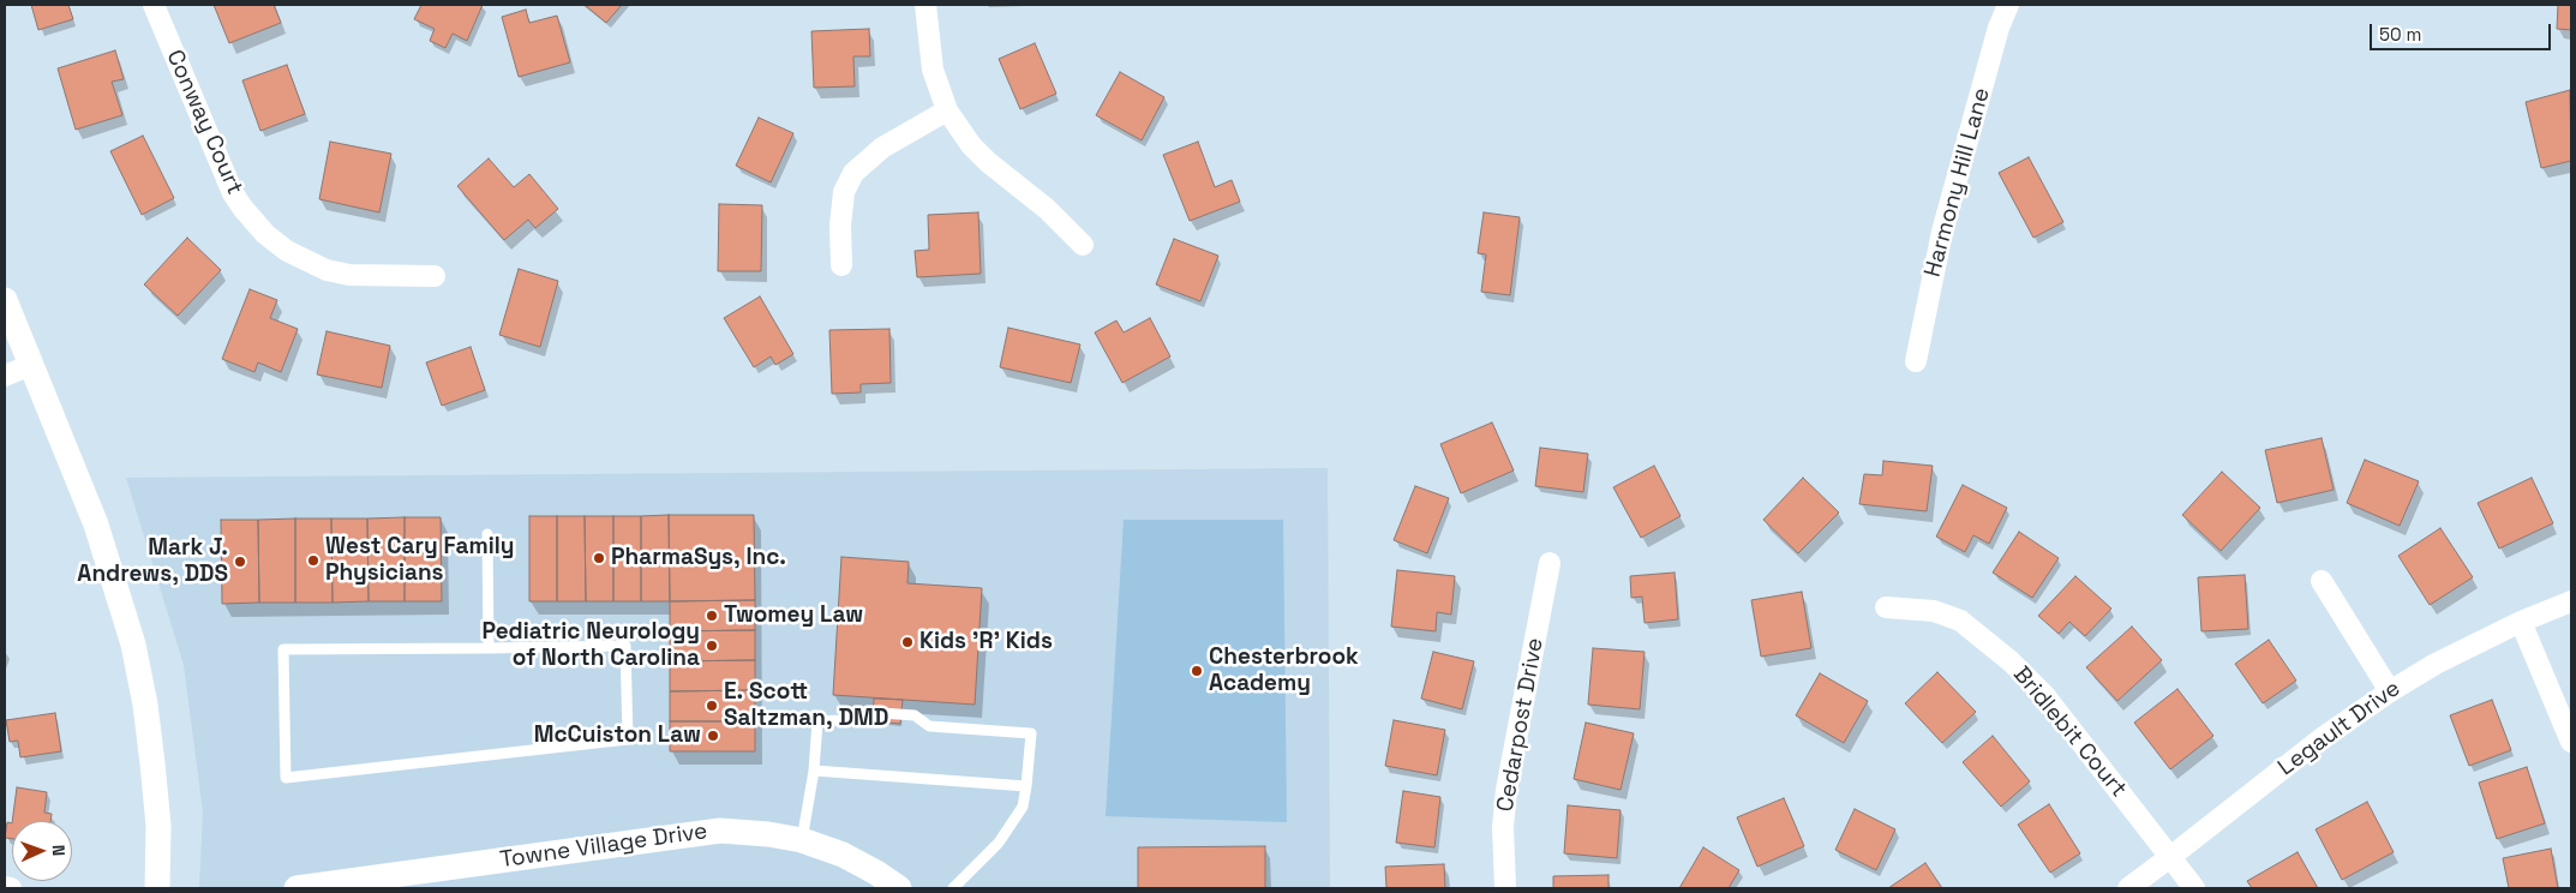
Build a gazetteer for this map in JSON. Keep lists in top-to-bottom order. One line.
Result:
{"streets":{"street":["Conway Court","Harmony Hill Lane","Cedarpost Drive","Legault Drive","Bridlebit Court","Towne Village Drive"]},"crossings":[["Legault Drive","Bridlebit Court"]],"places":["PharmaSys, Inc.","West Cary Family Physicians","Mark J. Andrews, DDS","Twomey Law","Kids 'R' Kids","Pediatric Neurology of North Carolina","Chesterbrook Academy","E. Scott Saltzman, DMD","McCuiston Law"],"scale_bar":"50 m","north":"right"}
